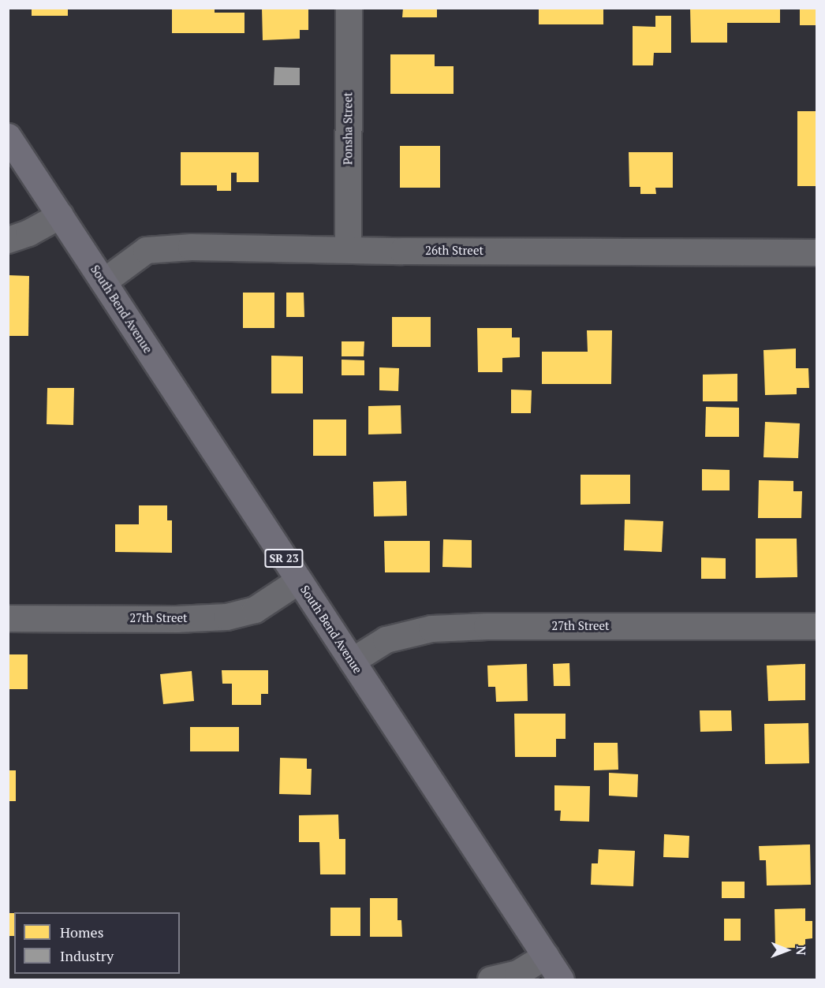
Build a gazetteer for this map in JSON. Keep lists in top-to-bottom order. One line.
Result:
{"streets":{"main road":["South Bend Avenue","SR 23"],"street":["Ponsha Street","26th Street","27th Street"]},"crossings":[["Ponsha Street","26th Street"],["26th Street","South Bend Avenue"],["South Bend Avenue","27th Street"]],"legend":["Homes","Industry"],"north":"right"}
